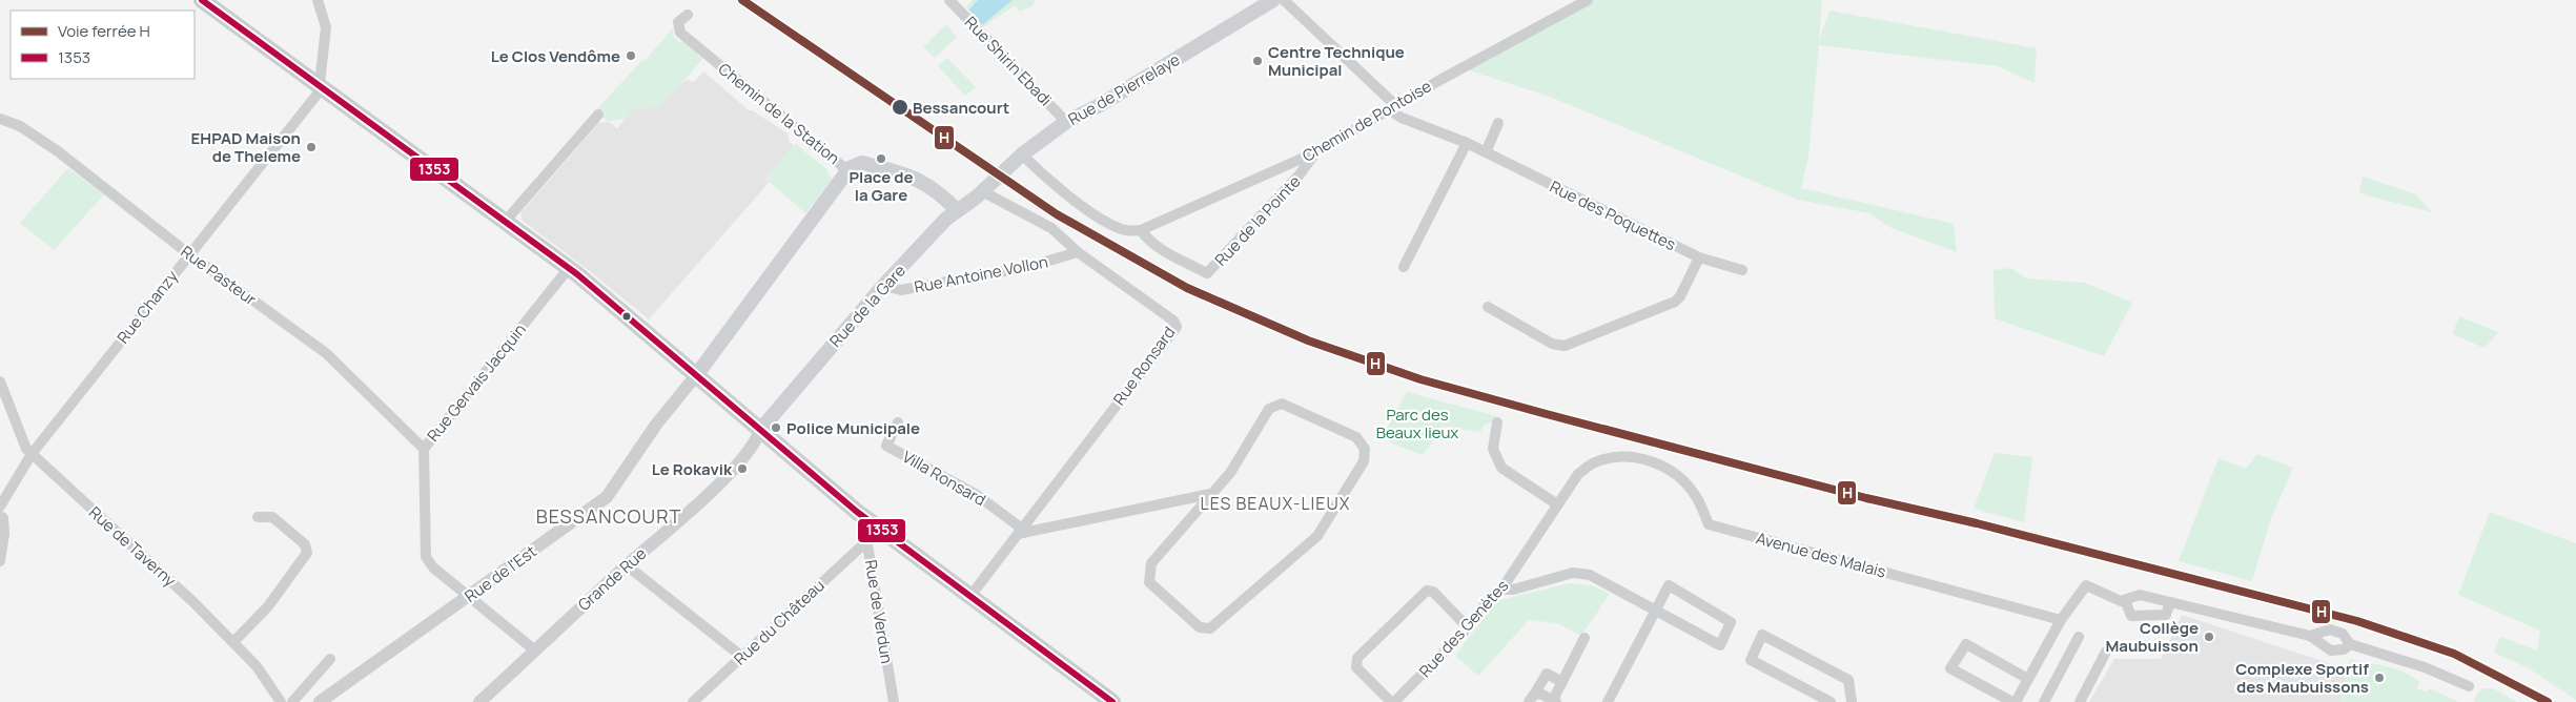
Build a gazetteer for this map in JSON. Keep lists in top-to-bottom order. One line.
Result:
{"streets":{"main road":["Rue de Pierrelaye","Rue de la Gare"],"street":["Rue Shirin Ebadi","Chemin de la Station","Chemin de Pontoise","Rue des Poquettes","Rue de la Pointe","Rue Antoine Vollon","Rue Pasteur","Rue Chanzy","Rue Ronsard","Rue Gervais Jacquin","Villa Ronsard","Rue de Taverny","Avenue des Malais","Rue de l'Est","Grande Rue","Rue de Verdun","Rue du Château","Rue des Genètes"]},"crossings":[["Rue Shirin Ebadi","Rue de Pierrelaye"],["Rue de Pierrelaye","Rue de la Gare"],["Rue de Pierrelaye","Rue Ronsard"],["Chemin de Pontoise","Rue des Poquettes"],["Chemin de Pontoise","Rue de la Pointe"],["Rue Antoine Vollon","Rue de la Gare"],["Rue Antoine Vollon","Rue Ronsard"],["Rue Pasteur","Rue Chanzy"],["Rue Pasteur","Rue Gervais Jacquin"],["Rue de la Gare","Rue Ronsard"],["Rue de la Gare","Grande Rue"],["Rue Chanzy","Rue de Taverny"],["Rue Ronsard","Villa Ronsard"],["Rue Gervais Jacquin","Rue de l'Est"],["Rue Gervais Jacquin","Grande Rue"],["Avenue des Malais","Rue des Genètes"],["Rue de Verdun","Rue du Château"]],"districts":["LES BEAUX-LIEUX","BESSANCOURT"],"parks":["Parc des Beaux lieux"],"places":["Le Clos Vendôme","Centre Technique Municipal","Bessancourt","EHPAD Maison de Theleme","Place de la Gare","Police Municipale","Le Rokavik","Collège Maubuisson","Complexe Sportif des Maubuissons"],"lines":["rail line H","transit line 1353"],"legend":["Voie ferrée H","1353"]}
